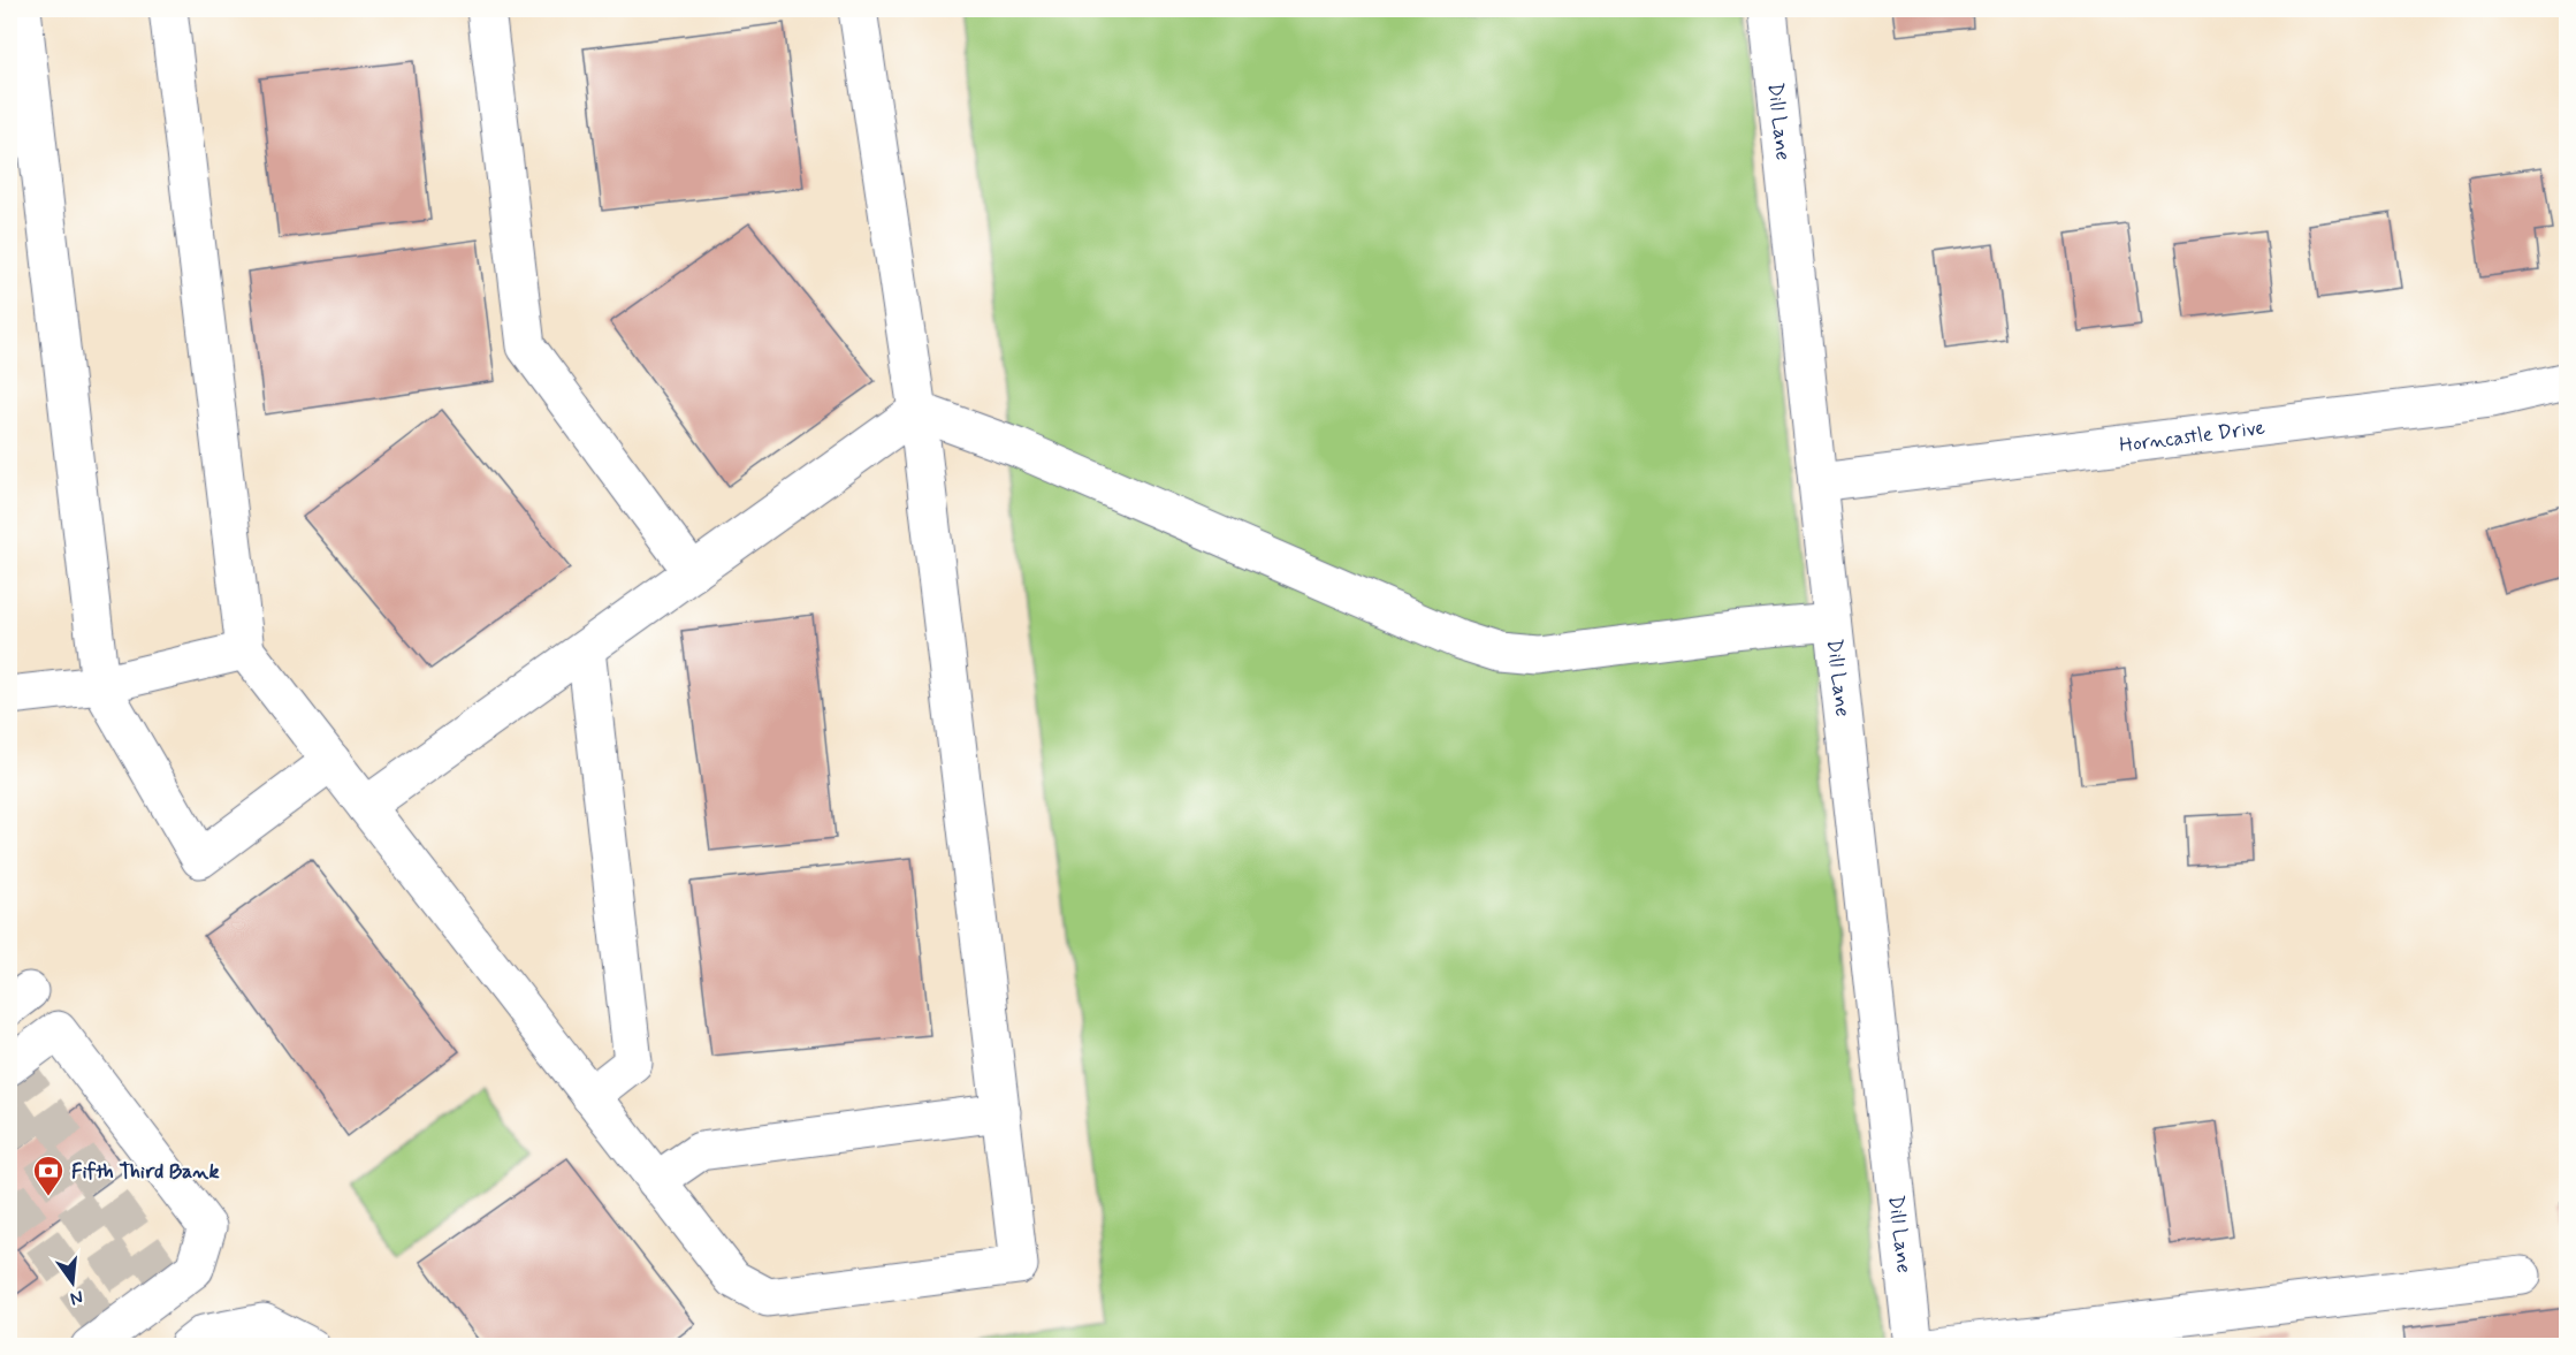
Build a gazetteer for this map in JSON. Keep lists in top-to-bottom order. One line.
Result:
{"streets":{"street":["Dill Lane","Horncastle Drive"]},"crossings":[["Dill Lane","Horncastle Drive"]],"places":{"bank":["Fifth Third Bank"]},"north":"bottom"}
